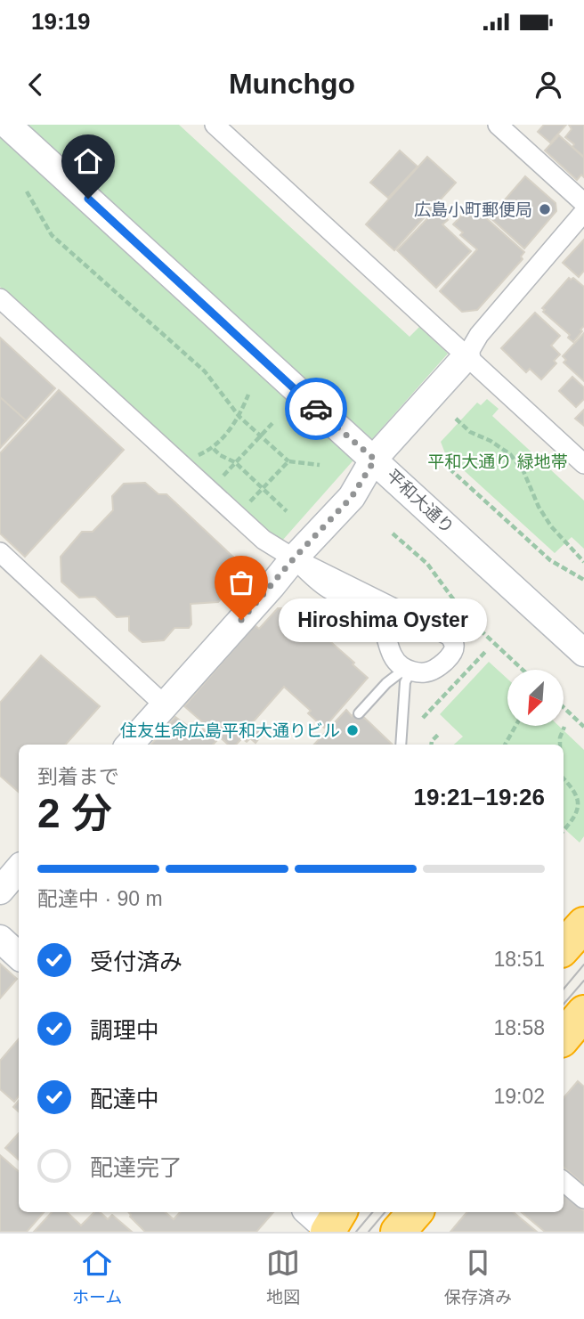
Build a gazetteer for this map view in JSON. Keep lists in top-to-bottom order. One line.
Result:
{"streets":{"street":["平和大通り"]},"parks":["平和大通り 緑地帯"],"places":["広島小町郵便局","Hiroshima Oyster","住友生命広島平和大通りビル"],"north":"bottom left","page":{"status":"19:19","header":"Munchgo","bubble":"Hiroshima Oyster","heading":["2 分","到着まで","19:21–19:26"],"bar":"配達中 · 90 m","list":[["受付済み","18:51"],["調理中","18:58"],["配達中","19:02"],"配達完了"],"tabs":["ホーム","地図","保存済み"]}}
